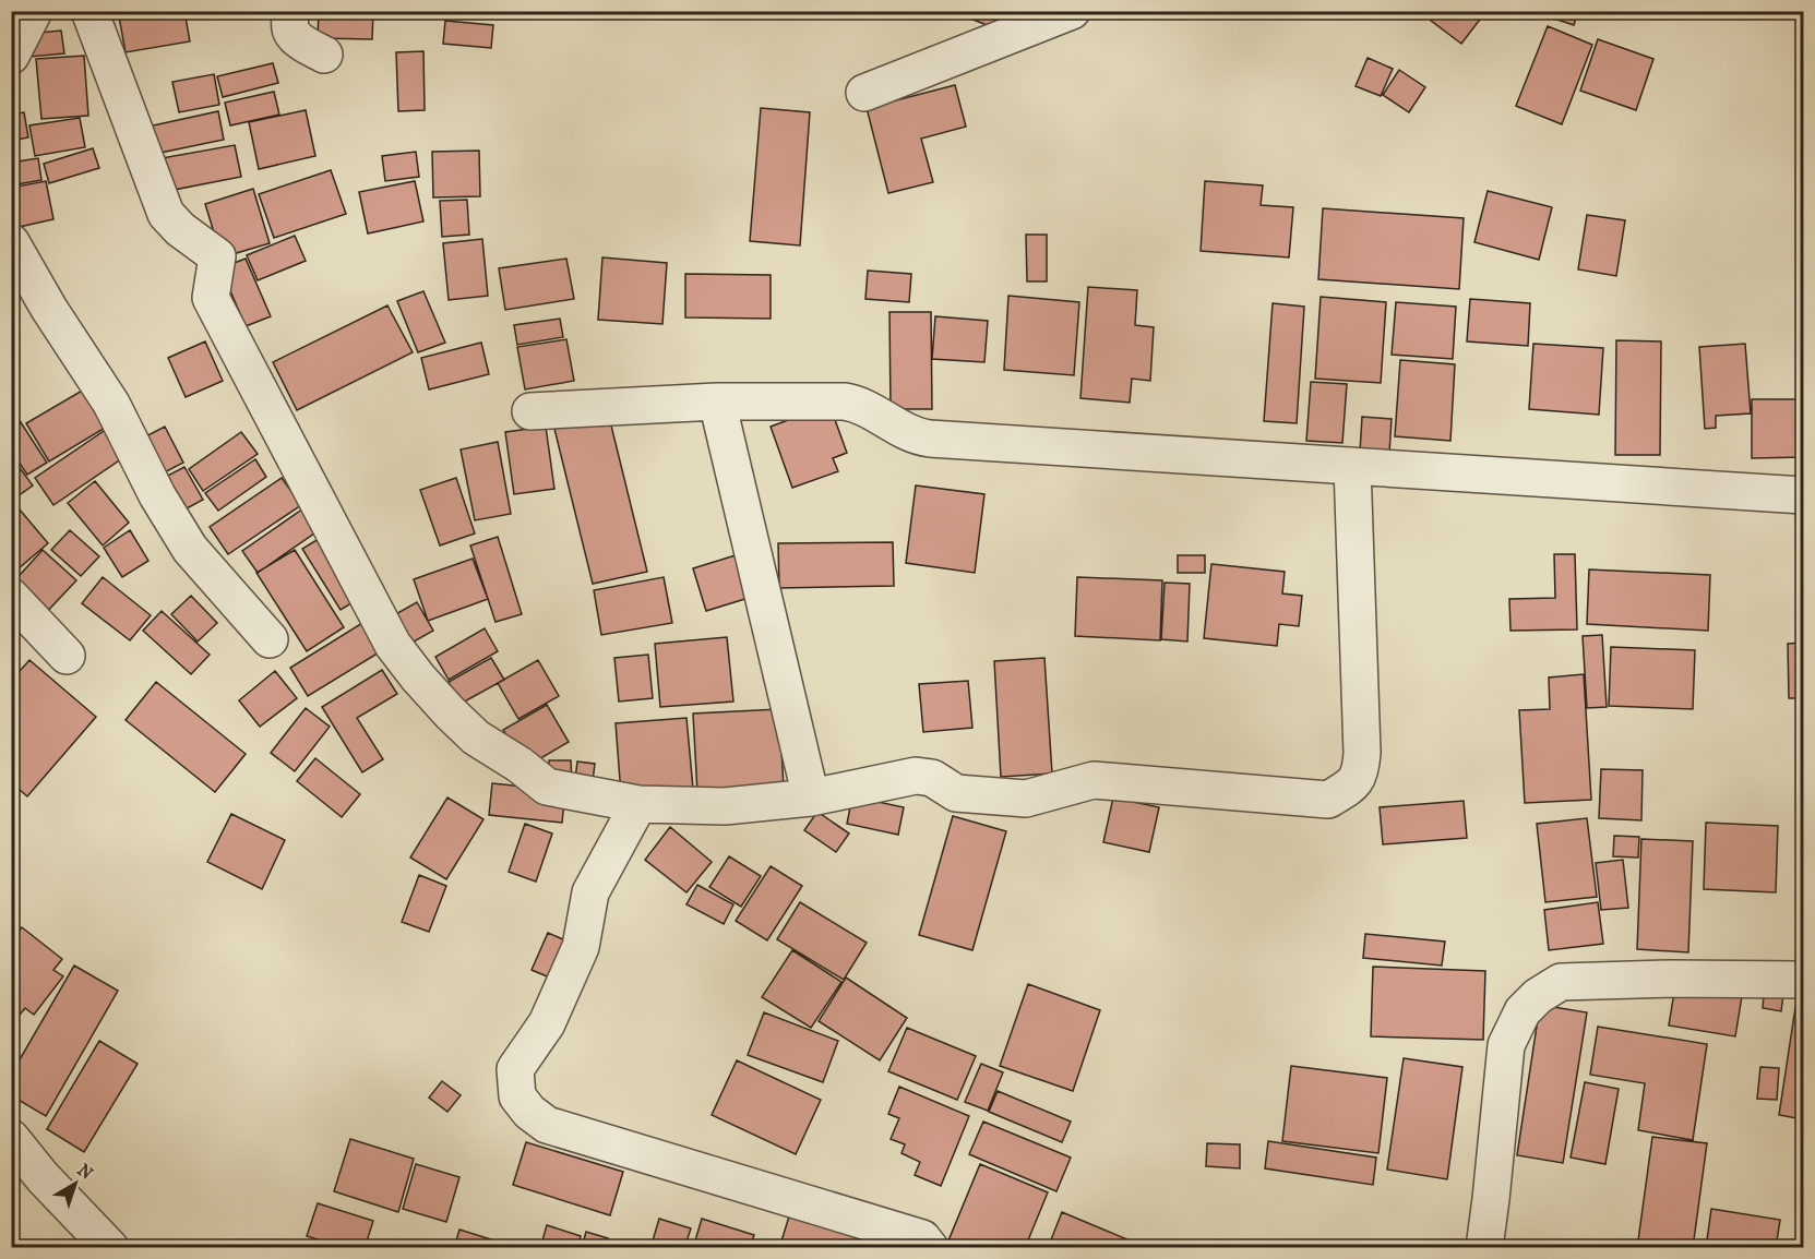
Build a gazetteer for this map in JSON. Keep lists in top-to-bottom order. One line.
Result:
{"north":"top right"}
